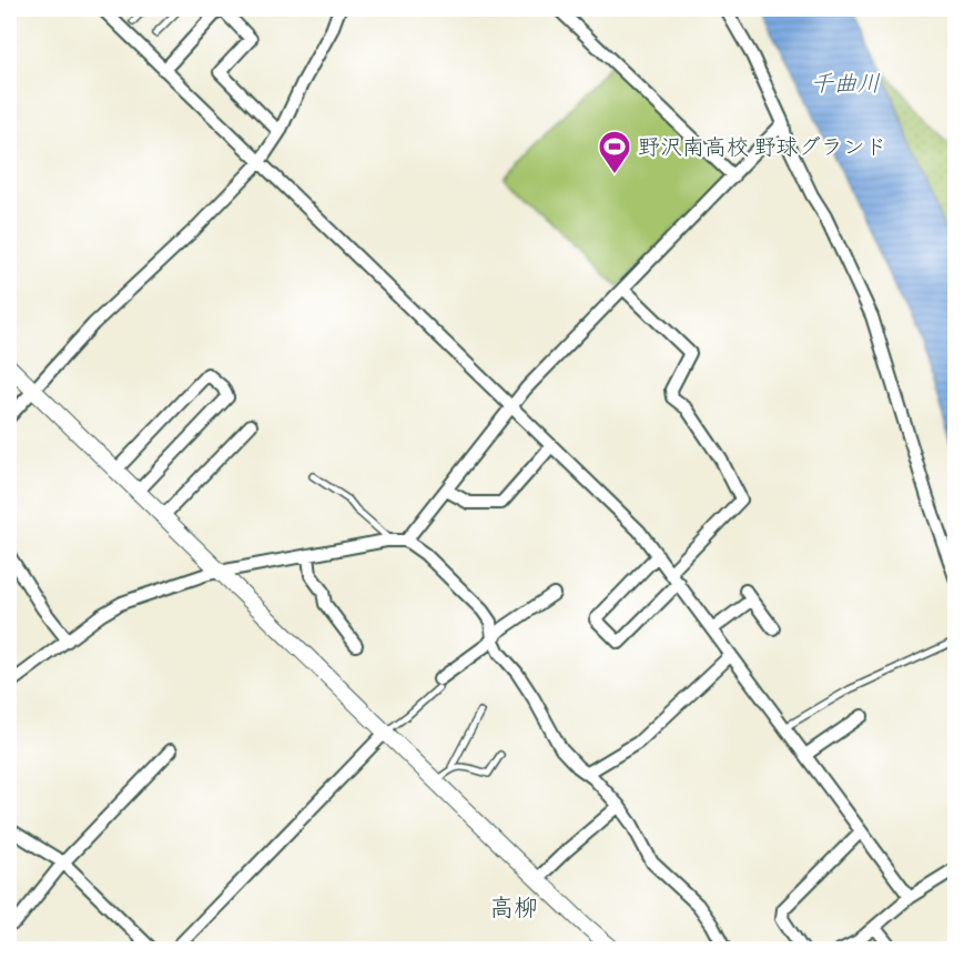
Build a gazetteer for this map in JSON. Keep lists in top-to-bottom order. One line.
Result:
{"districts":["高柳"],"water":["千曲川"],"places":{"sports":["野沢南高校 野球グランド"]}}
